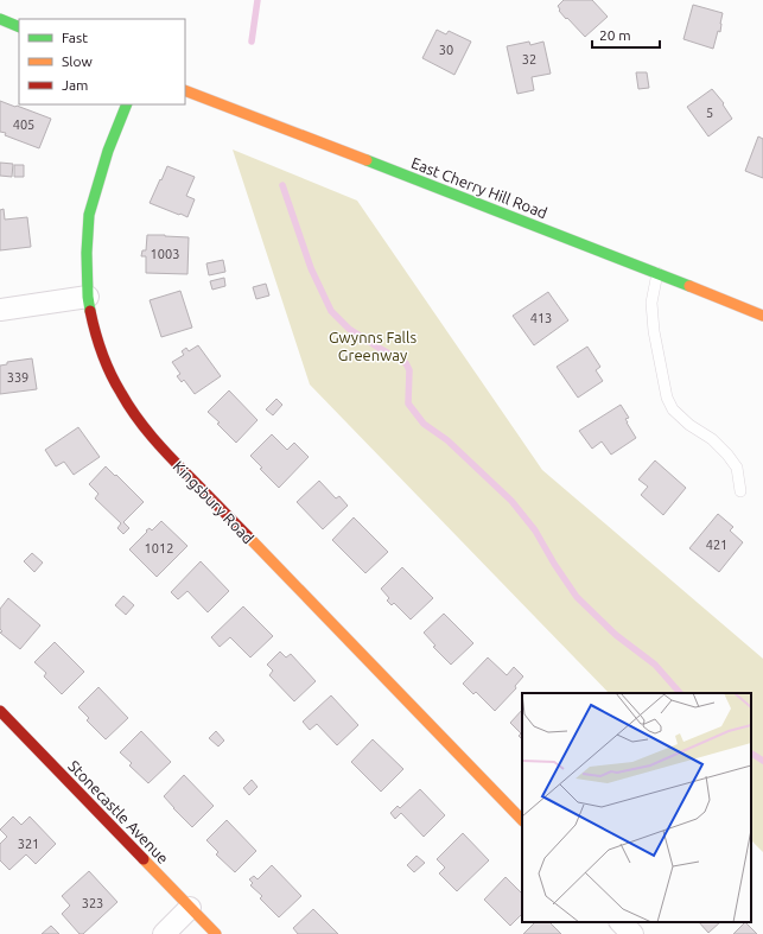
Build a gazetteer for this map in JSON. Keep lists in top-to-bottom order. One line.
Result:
{"streets":{"street":["East Cherry Hill Road","Kingsbury Road","Stonecastle Avenue"]},"parks":["Gwynns Falls Greenway"],"house_numbers":["30","32","5","405","1003","413","339","421","1012","321","323"],"legend":["Fast","Slow","Jam"],"scale_bar":"20 m"}
